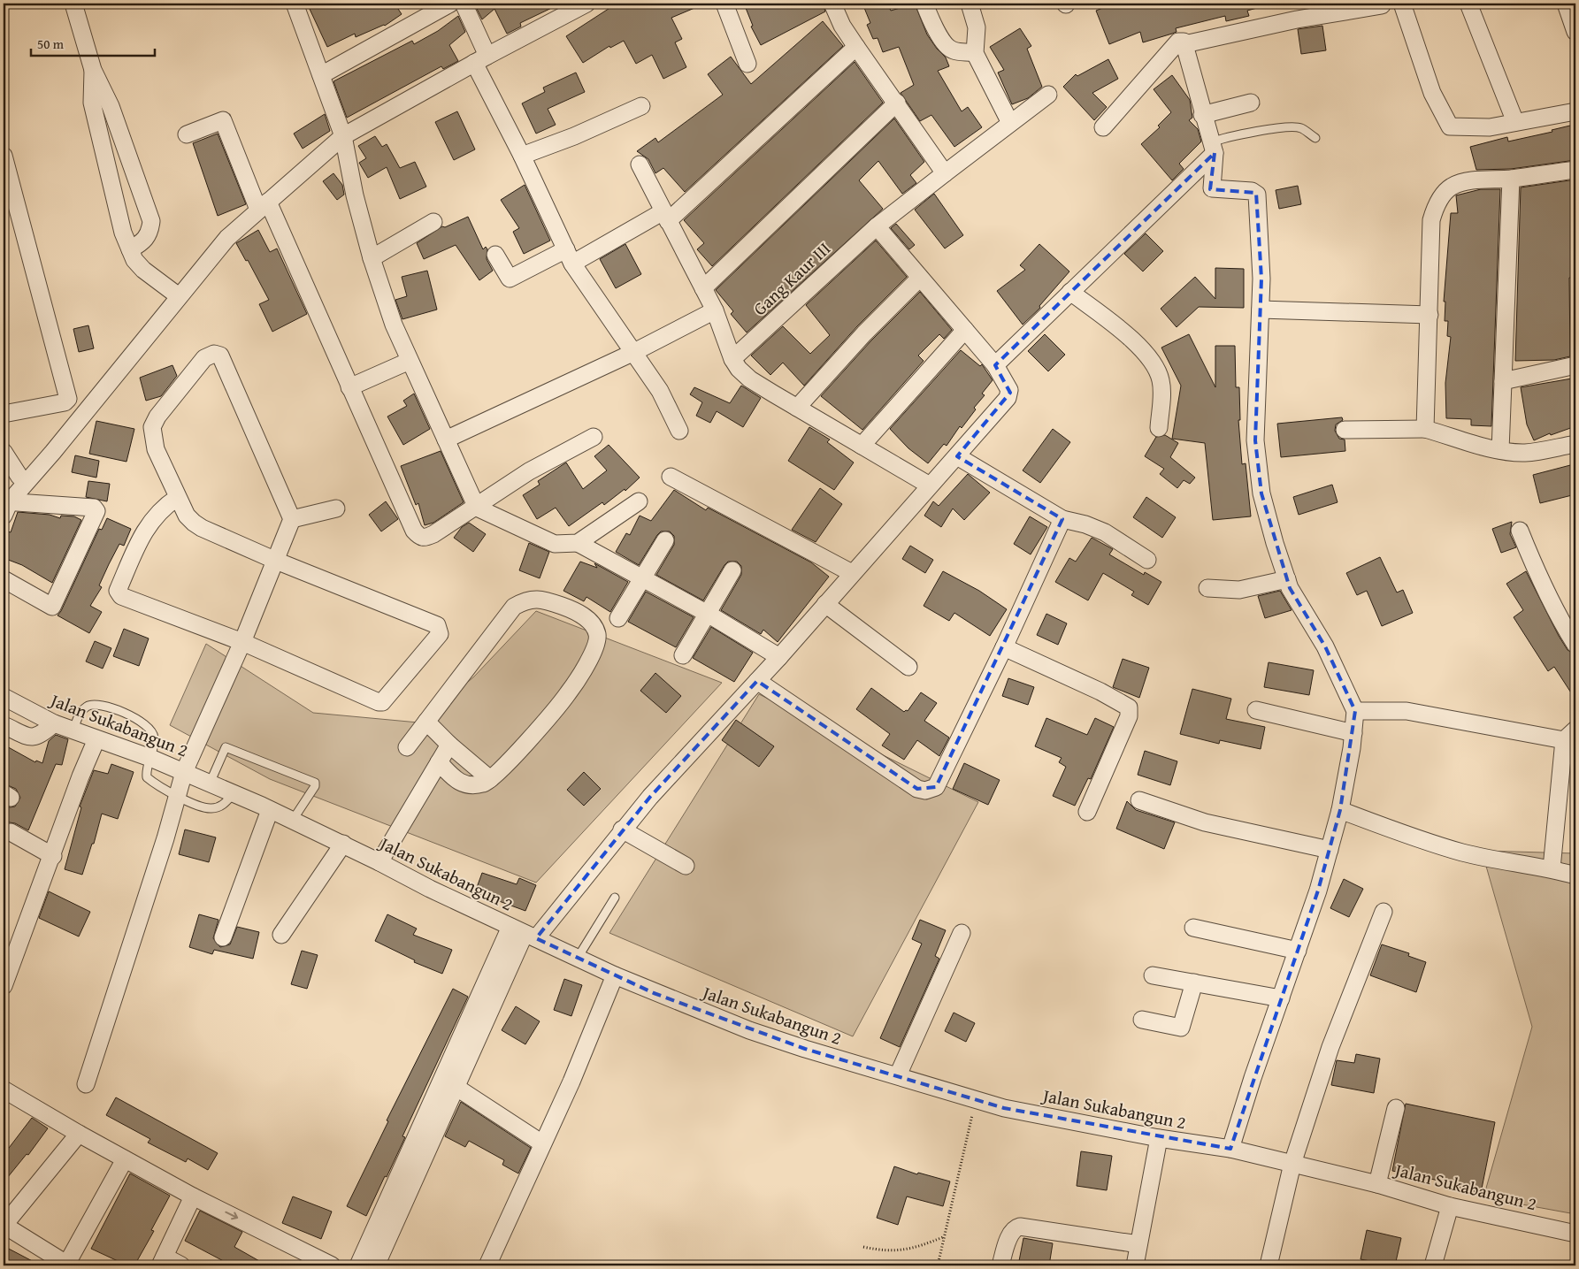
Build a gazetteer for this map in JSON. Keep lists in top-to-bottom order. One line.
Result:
{"streets":{"street":["Gang Kaur III","Jalan Sukabangun 2"]},"scale_bar":"50 m"}
